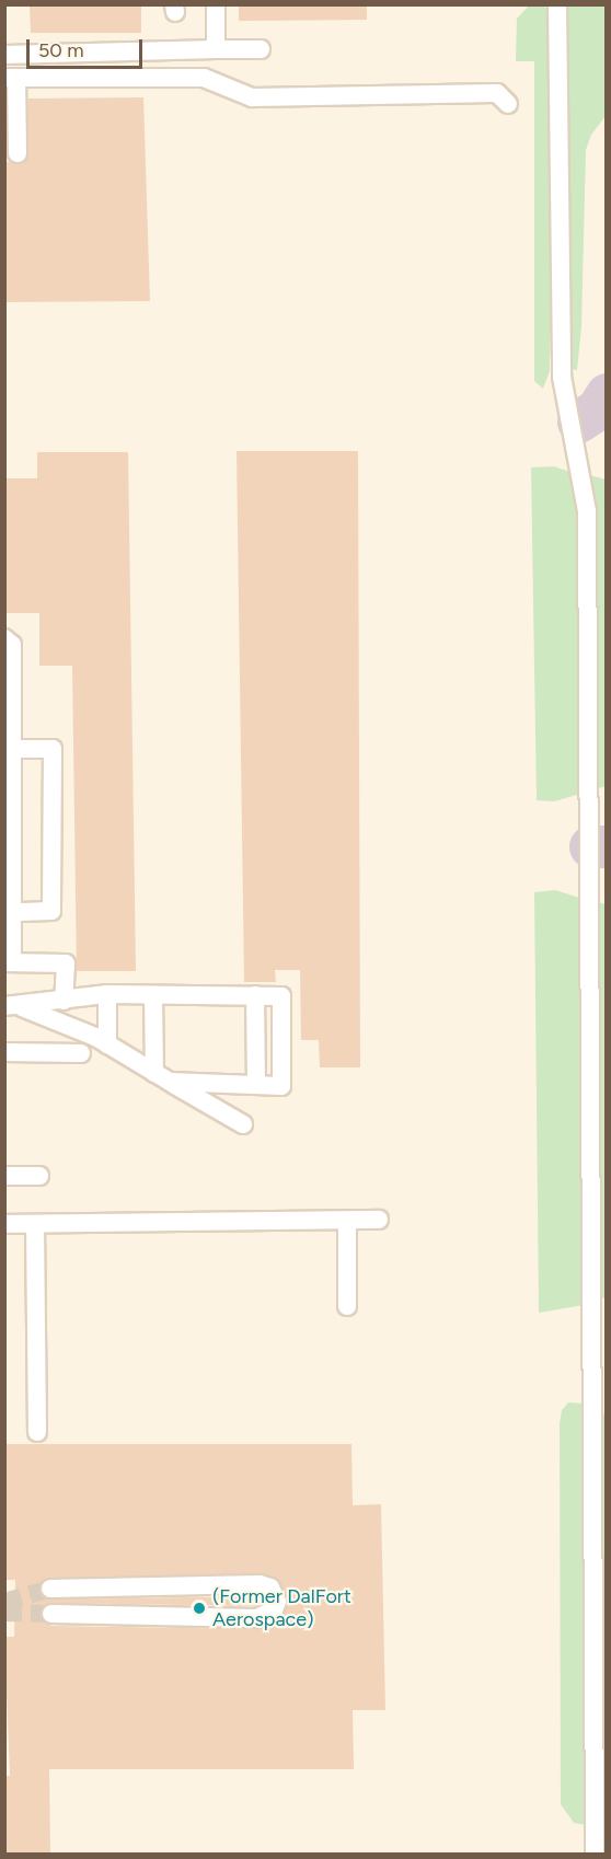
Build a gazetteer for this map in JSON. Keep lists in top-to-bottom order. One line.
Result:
{"places":["(Former DalFort Aerospace)"],"scale_bar":"50 m"}
